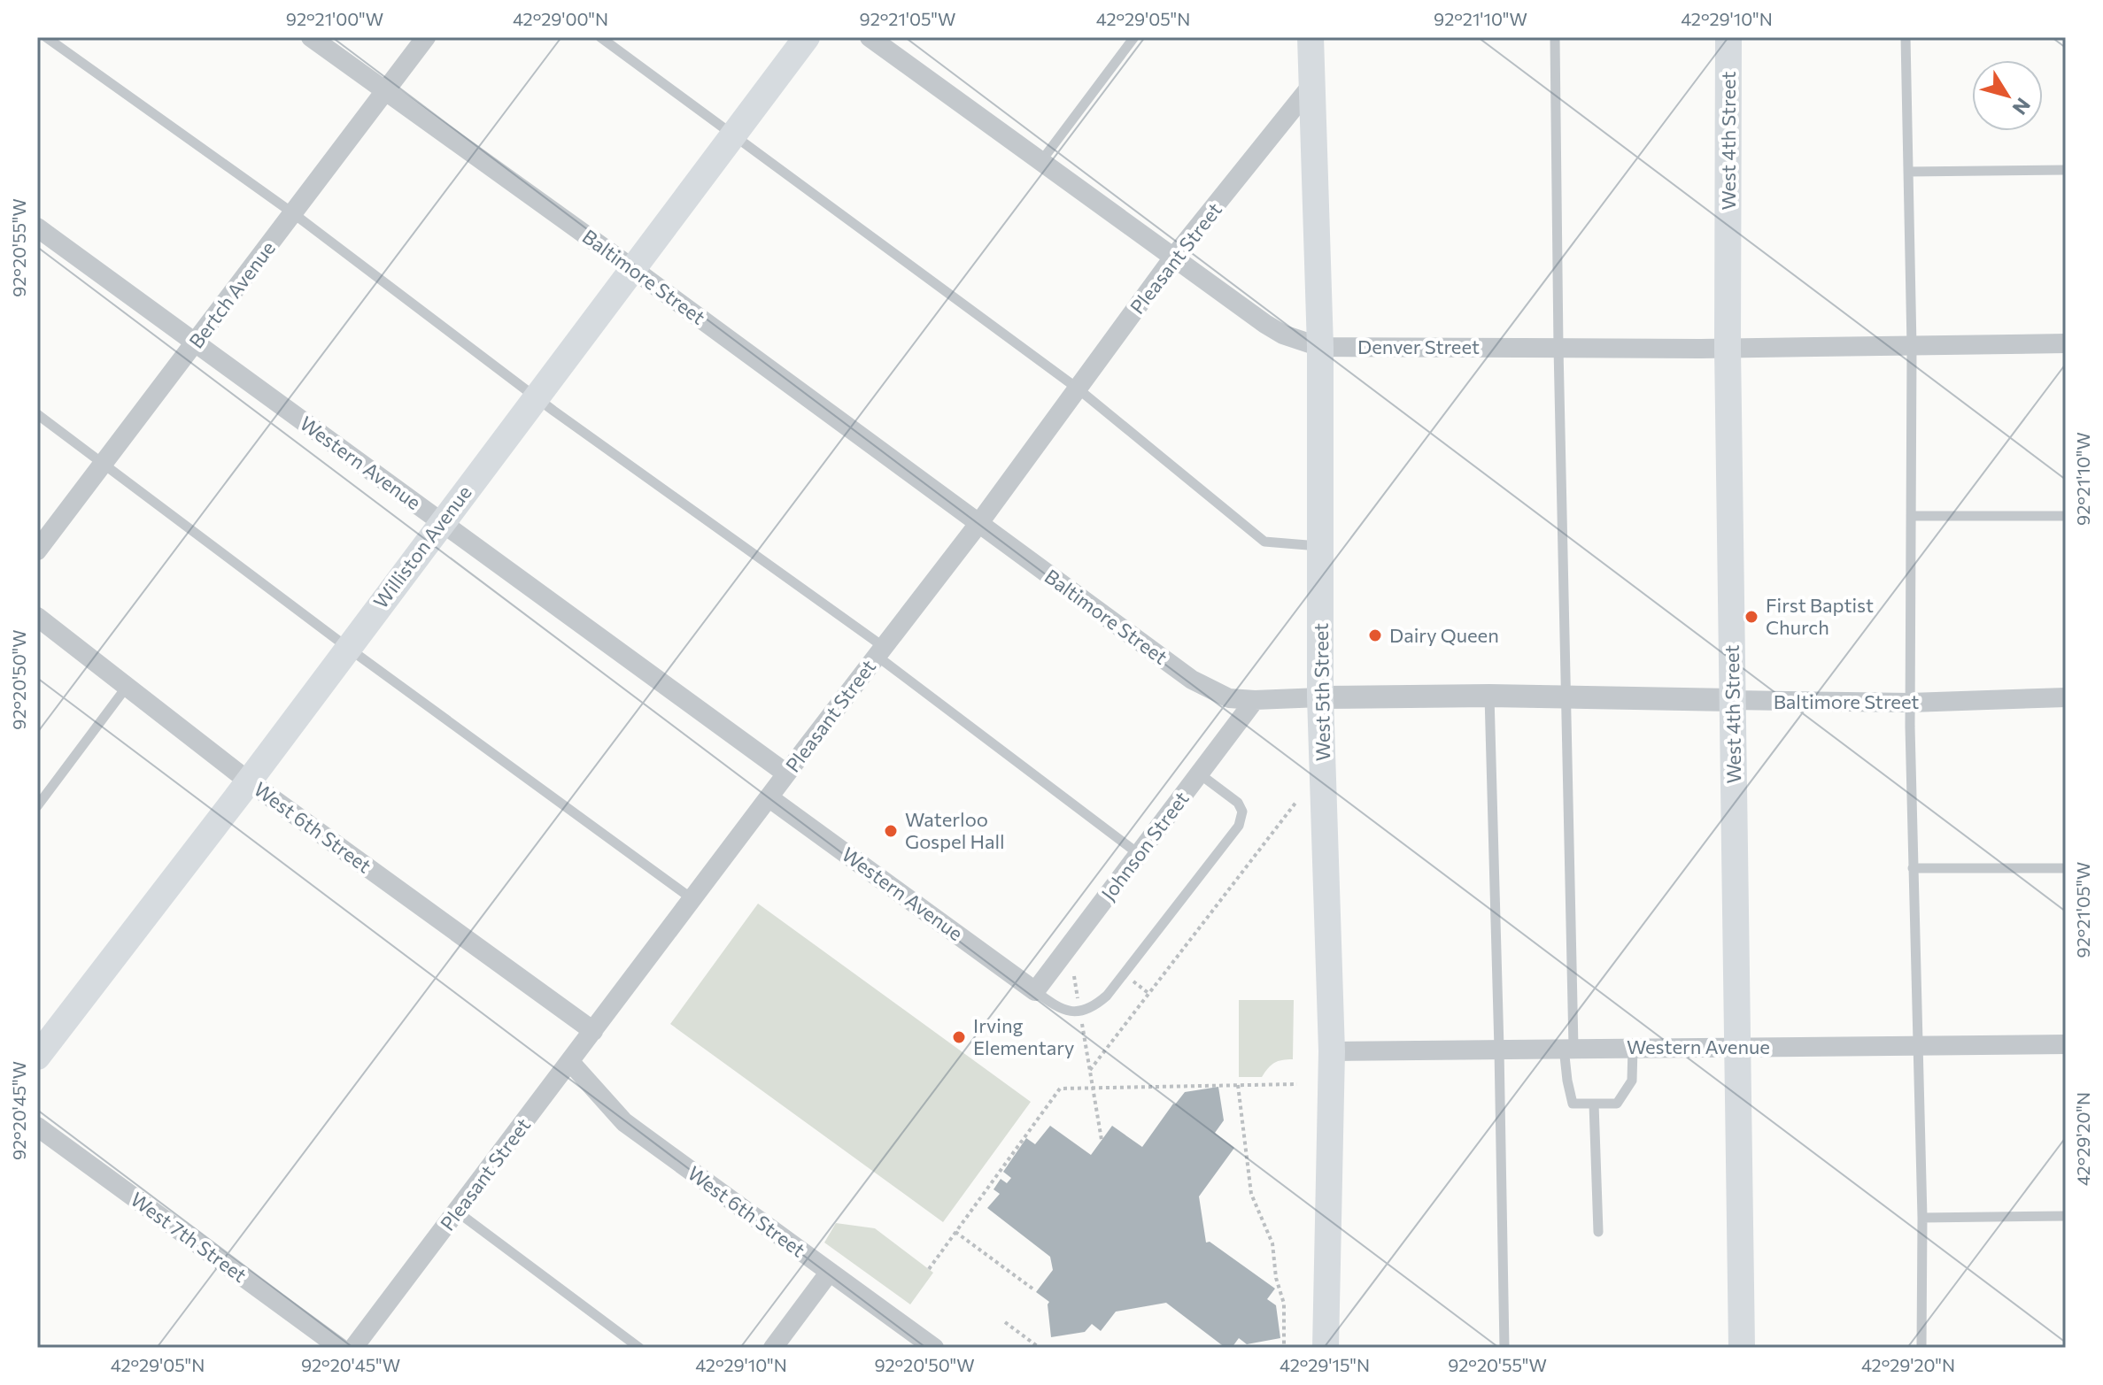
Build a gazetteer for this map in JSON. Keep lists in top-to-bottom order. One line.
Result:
{"streets":{"main road":["West 4th Street","Williston Avenue","West 5th Street"],"street":["Pleasant Street","Baltimore Street","Bertch Avenue","Denver Street","Western Avenue","West 6th Street","Johnson Street","West 7th Street"]},"crossings":[["West 4th Street","Baltimore Street"],["West 4th Street","Denver Street"],["West 4th Street","Western Avenue"],["Pleasant Street","Baltimore Street"],["Pleasant Street","Denver Street"],["Pleasant Street","Western Avenue"],["Pleasant Street","West 5th Street"],["Pleasant Street","West 6th Street"],["Baltimore Street","Bertch Avenue"],["Baltimore Street","Williston Avenue"],["Baltimore Street","West 5th Street"],["Baltimore Street","Johnson Street"],["Bertch Avenue","Western Avenue"],["Denver Street","West 5th Street"],["Western Avenue","Williston Avenue"],["Western Avenue","West 5th Street"],["Western Avenue","Johnson Street"],["Williston Avenue","West 6th Street"]],"places":["First Baptist Church","Dairy Queen","Waterloo Gospel Hall","Irving Elementary"],"north":"bottom right","coordinates":["92°21'00\"W","42°29'00\"N","92°21'05\"W","42°29'05\"N","92°21'10\"W","42°29'10\"N","92°20'55\"W","92°20'50\"W","92°20'45\"W","42°29'20\"N","42°29'15\"N"]}
